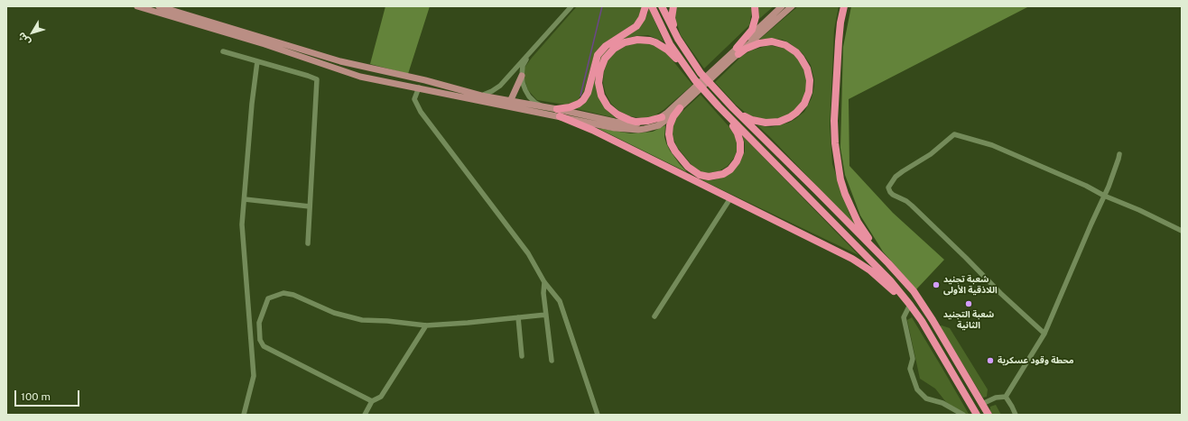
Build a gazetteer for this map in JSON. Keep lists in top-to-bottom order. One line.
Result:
{"places":["شعبة تجنيد اللاذقية الأولى","شعبة التجنيد الثانية","محطة وقود عسكرية"],"scale_bar":"100 m","north":"bottom left"}
